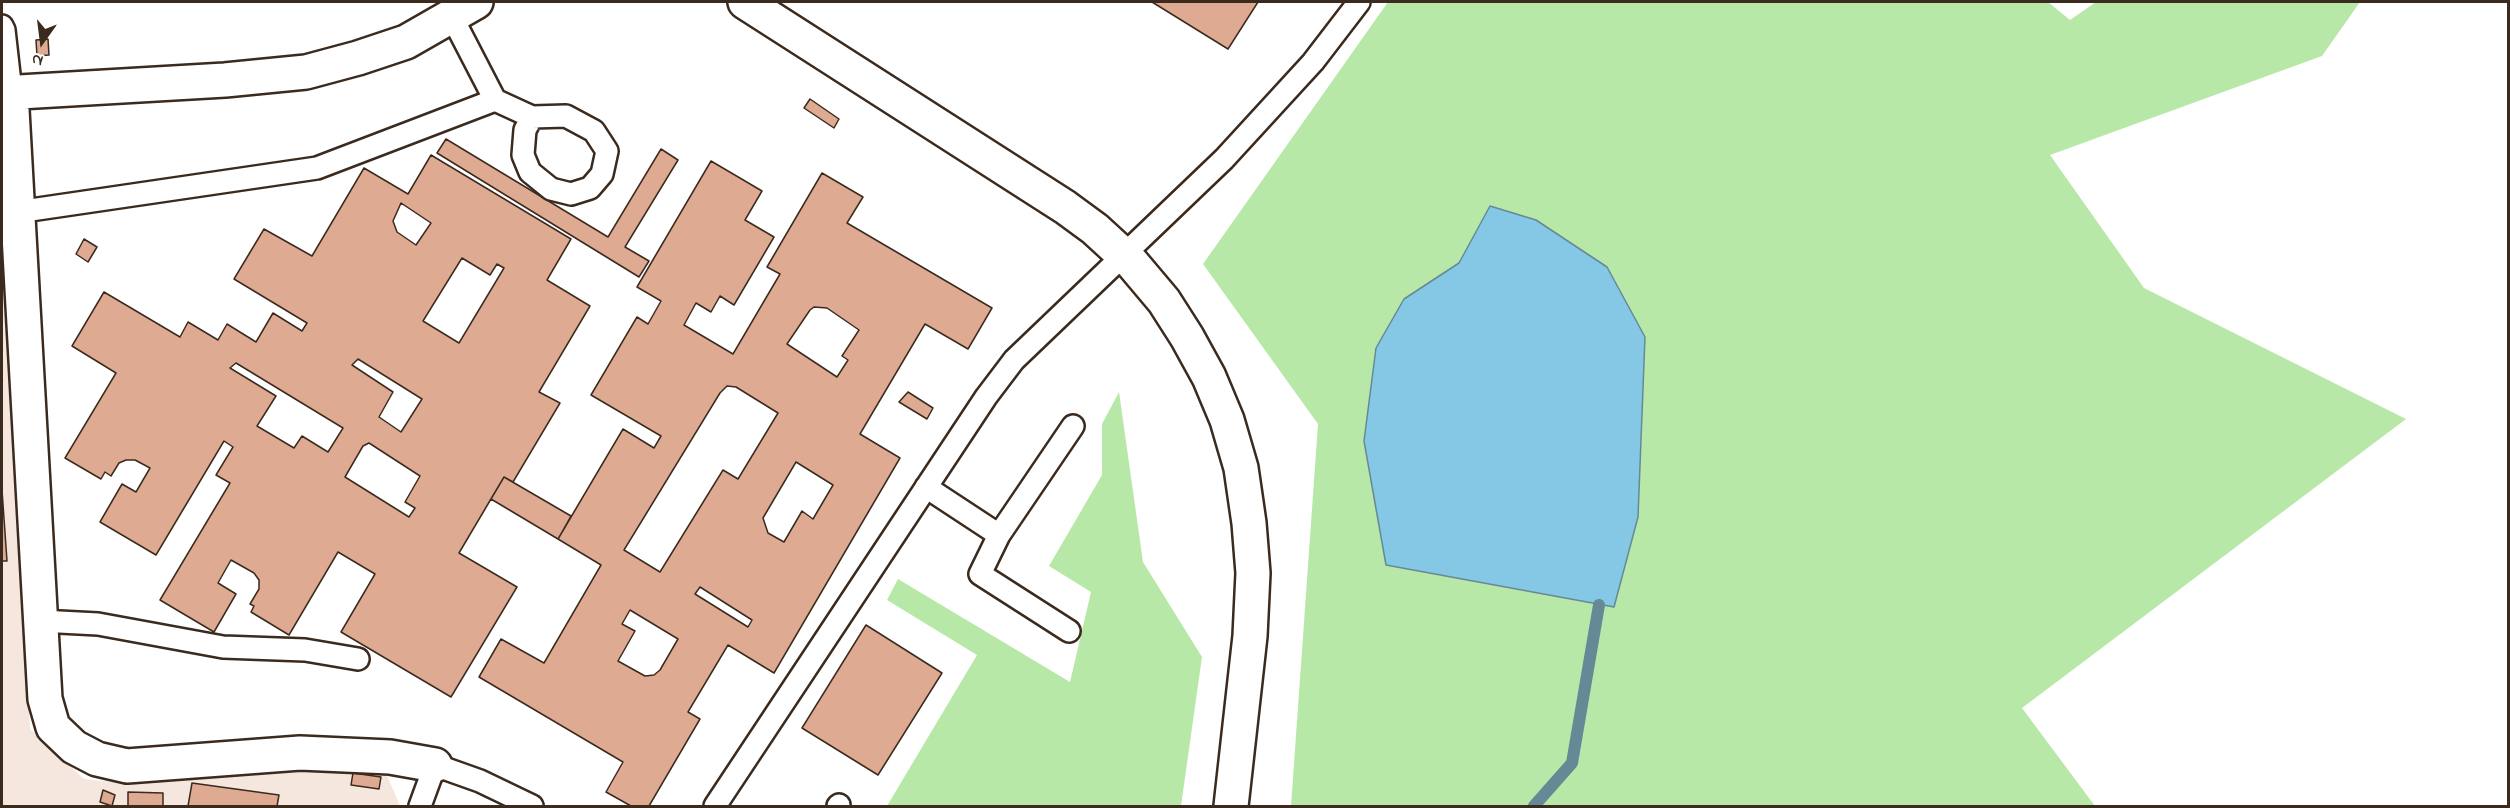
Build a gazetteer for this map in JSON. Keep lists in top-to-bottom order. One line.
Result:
{"north":"bottom"}
